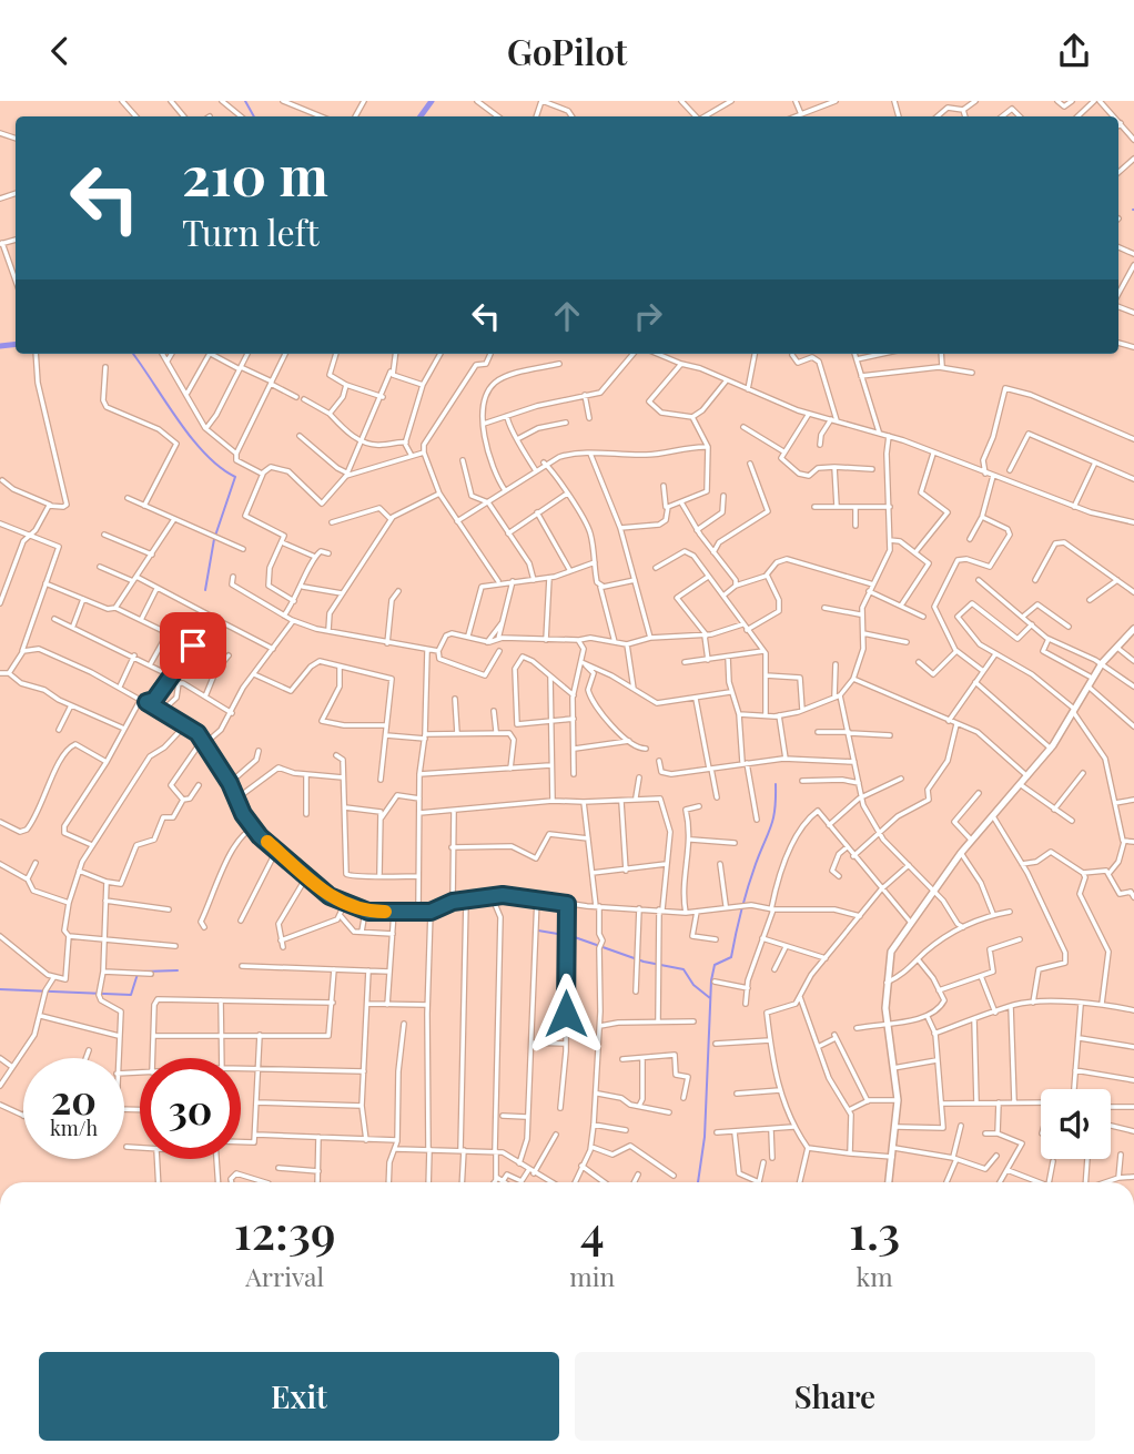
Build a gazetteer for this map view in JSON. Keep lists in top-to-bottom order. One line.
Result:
{"page":{"header":"GoPilot","turn":["210 m","Turn left"],"speed":"20 km/h","limit":"30","eta":["12:39","Arrival","4","min","1.3","km"],"buttons":["Exit","Share"]}}
